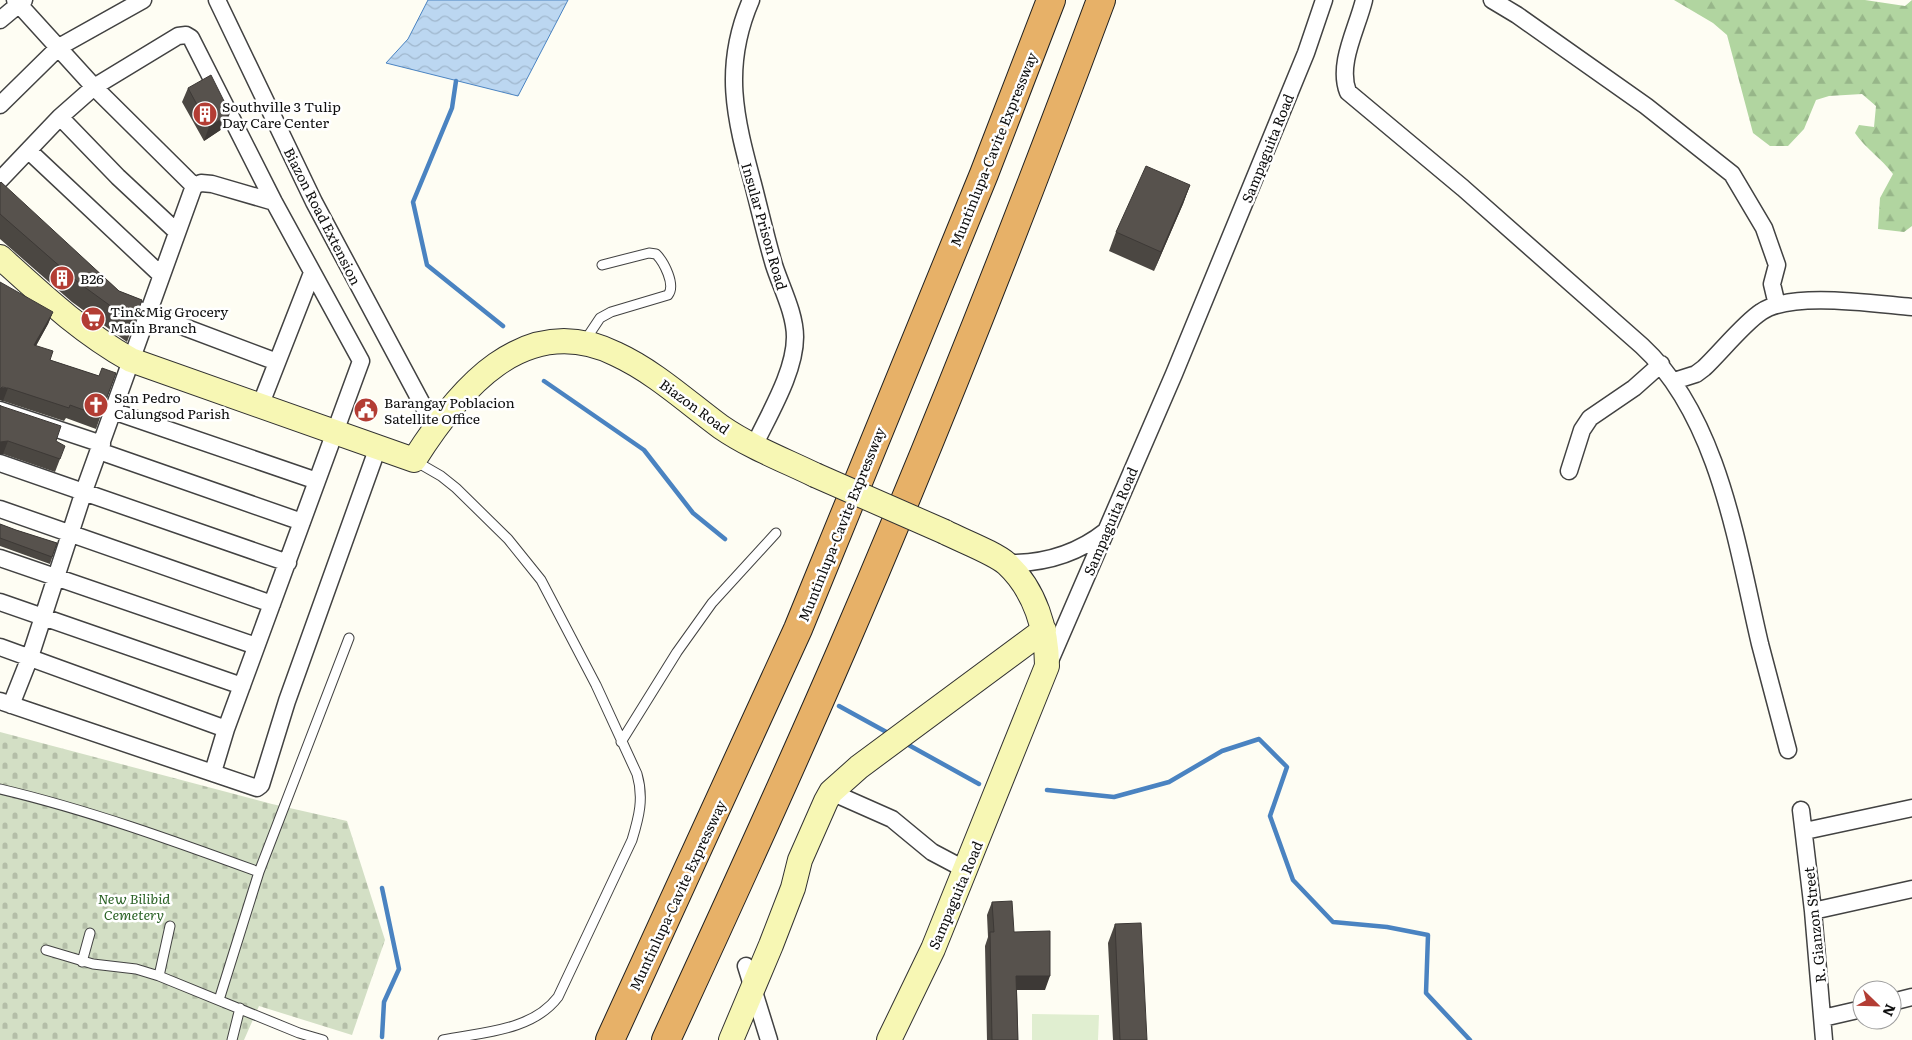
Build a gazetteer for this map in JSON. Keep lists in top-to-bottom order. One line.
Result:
{"streets":{"highway":["Muntinlupa-Cavite Expressway"],"street":["Sampaguita Road","Biazon Road Extension","Insular Prison Road","Biazon Road","R. Gianzon Street"]},"crossings":[["Sampaguita Road","Biazon Road"],["Biazon Road Extension","Biazon Road"],["Insular Prison Road","Biazon Road"]],"parks":["New Bilibid Cemetery"],"places":{"building":["Southville 3 Tulip Day Care Center","B26"],"supermarket":["Tin&Mig Grocery Main Branch"],"church":["San Pedro Calungsod Parish"],"public building":["Barangay Poblacion Satellite Office"]},"north":"bottom right"}
